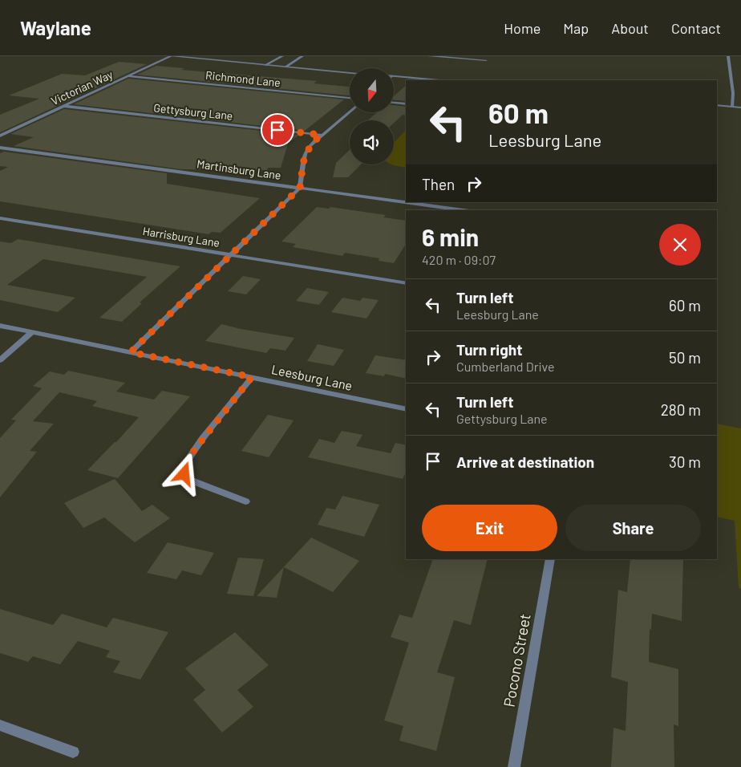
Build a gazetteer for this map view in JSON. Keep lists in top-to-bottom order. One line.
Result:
{"streets":{"street":["Richmond Lane","Victorian Way","Gettysburg Lane","Martinsburg Lane","Harrisburg Lane","Leesburg Lane","Pocono Street"]},"crossings":[["Richmond Lane","Victorian Way"],["Victorian Way","Gettysburg Lane"]],"north":"bottom","page":{"header":"Waylane","nav":["Home","Map","About","Contact"],"turn":["60 m","Leesburg Lane"],"then":"Then","heading":["6 min","420 m · 09:07"],"list":[{"name":"Turn left","note":"Leesburg Lane","value":"60 m"},{"name":"Turn right","note":"Cumberland Drive","value":"50 m"},{"name":"Turn left","note":"Gettysburg Lane","value":"280 m"},{"name":"Arrive at destination","value":"30 m"}],"buttons":["Exit","Share"]}}
